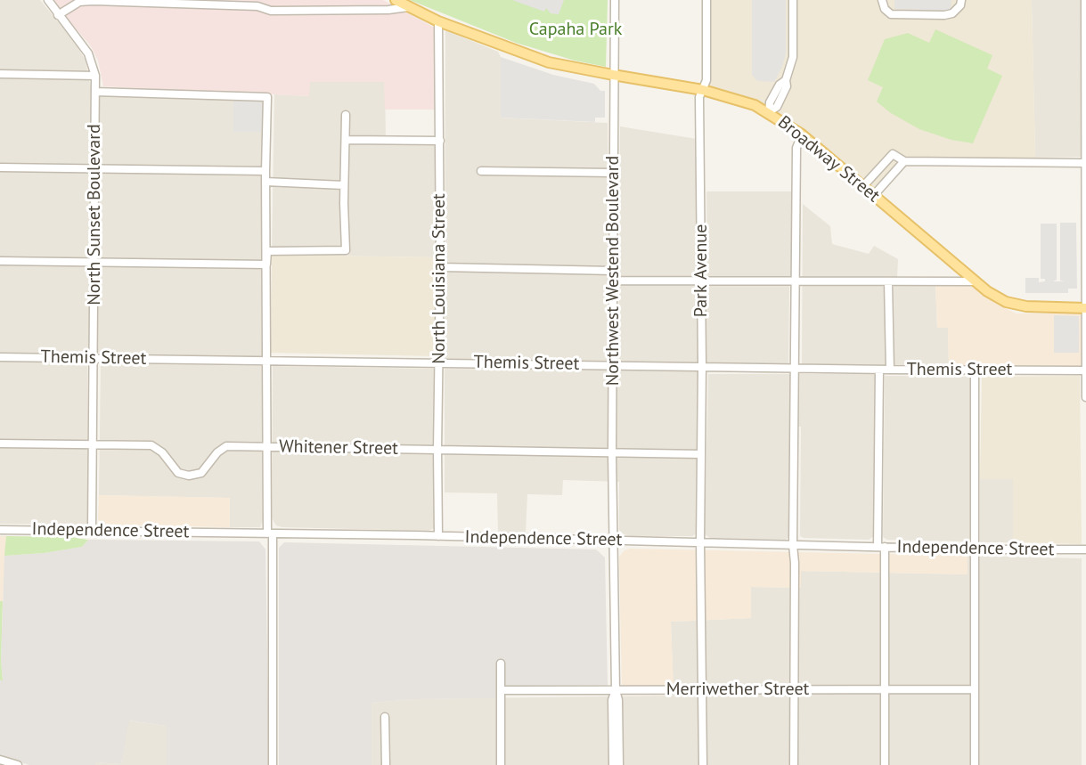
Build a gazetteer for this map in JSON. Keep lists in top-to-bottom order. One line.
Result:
{"streets":{"main road":["Broadway Street"],"street":["North Sunset Boulevard","Northwest Westend Boulevard","Park Avenue","North Louisiana Street","Themis Street","Whitener Street","Independence Street","Merriwether Street"]},"crossings":[["Broadway Street","Northwest Westend Boulevard"],["Broadway Street","Park Avenue"],["Broadway Street","North Louisiana Street"],["North Sunset Boulevard","Themis Street"],["North Sunset Boulevard","Whitener Street"],["North Sunset Boulevard","Independence Street"],["Northwest Westend Boulevard","Themis Street"],["Northwest Westend Boulevard","Whitener Street"],["Northwest Westend Boulevard","Independence Street"],["Northwest Westend Boulevard","Merriwether Street"],["Park Avenue","Themis Street"],["Park Avenue","Whitener Street"],["Park Avenue","Independence Street"],["Park Avenue","Merriwether Street"],["North Louisiana Street","Themis Street"],["North Louisiana Street","Whitener Street"],["North Louisiana Street","Independence Street"]],"parks":["Capaha Park"]}
